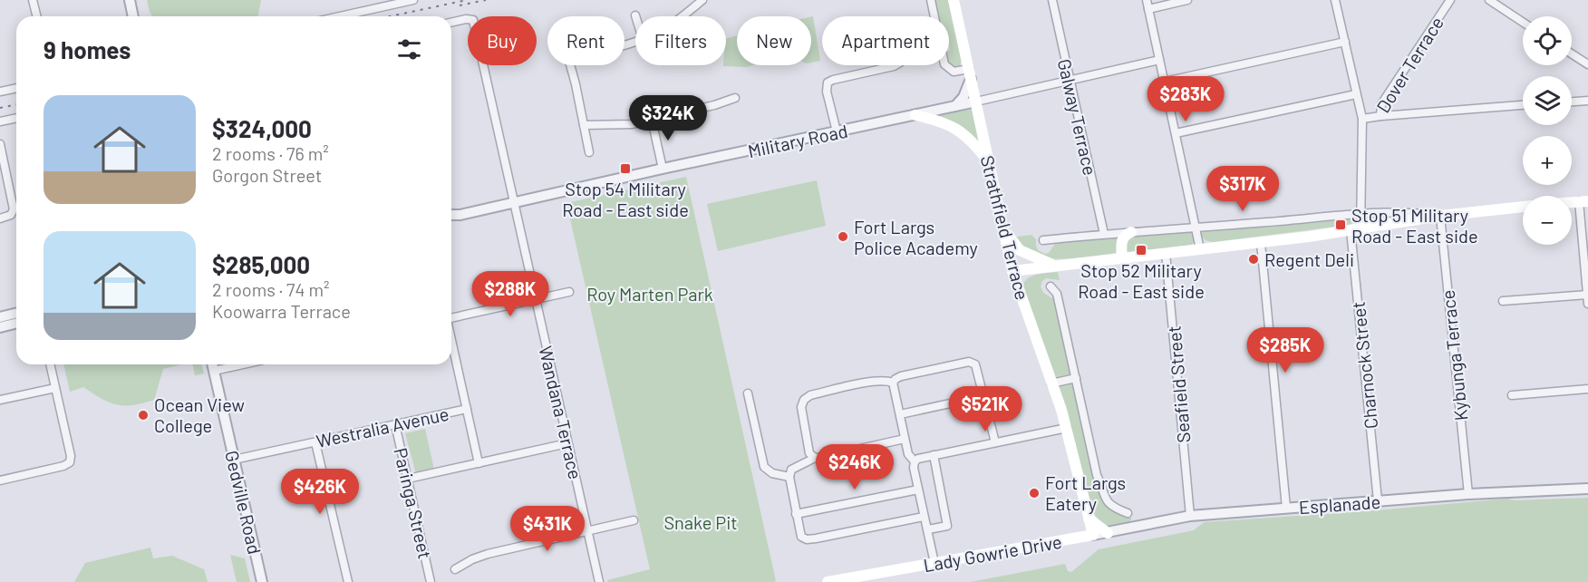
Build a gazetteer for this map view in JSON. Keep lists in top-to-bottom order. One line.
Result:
{"streets":{"main road":["Strathfield Terrace","Lady Gowrie Drive"],"street":["Dover Terrace","Galway Terrace","Military Road","Kybunga Terrace","Charnock Street","Seafield Street","Wandana Terrace","Westralia Avenue","Gedville Road","Paringa Street","Esplanade"]},"crossings":[["Dover Terrace","Charnock Street"],["Military Road","Strathfield Terrace"],["Military Road","Wandana Terrace"],["Strathfield Terrace","Esplanade"],["Strathfield Terrace","Lady Gowrie Drive"],["Kybunga Terrace","Esplanade"],["Charnock Street","Esplanade"],["Seafield Street","Esplanade"],["Westralia Avenue","Gedville Road"],["Westralia Avenue","Paringa Street"],["Esplanade","Lady Gowrie Drive"]],"parks":["Roy Marten Park","Snake Pit"],"places":{"transit":["Stop 54 Military Road - East side","Stop 51 Military Road - East side","Stop 52 Military Road - East side"],"other":["Fort Largs Police Academy","Regent Deli","Ocean View College","Fort Largs Eatery"]},"page":{"map_buttons":["+","−"],"chip":["Buy","Rent","Filters","New","Apartment"],"heading":"9 homes","price":["$283K","$324K","$317K","$288K","$285K","$521K","$246K","$426K","$431K"],"list":[{"name":"$324,000","note":"2 rooms · 76 m² · Gorgon Street"},{"name":"$285,000","note":"2 rooms · 74 m² · Koowarra Terrace"}]}}
